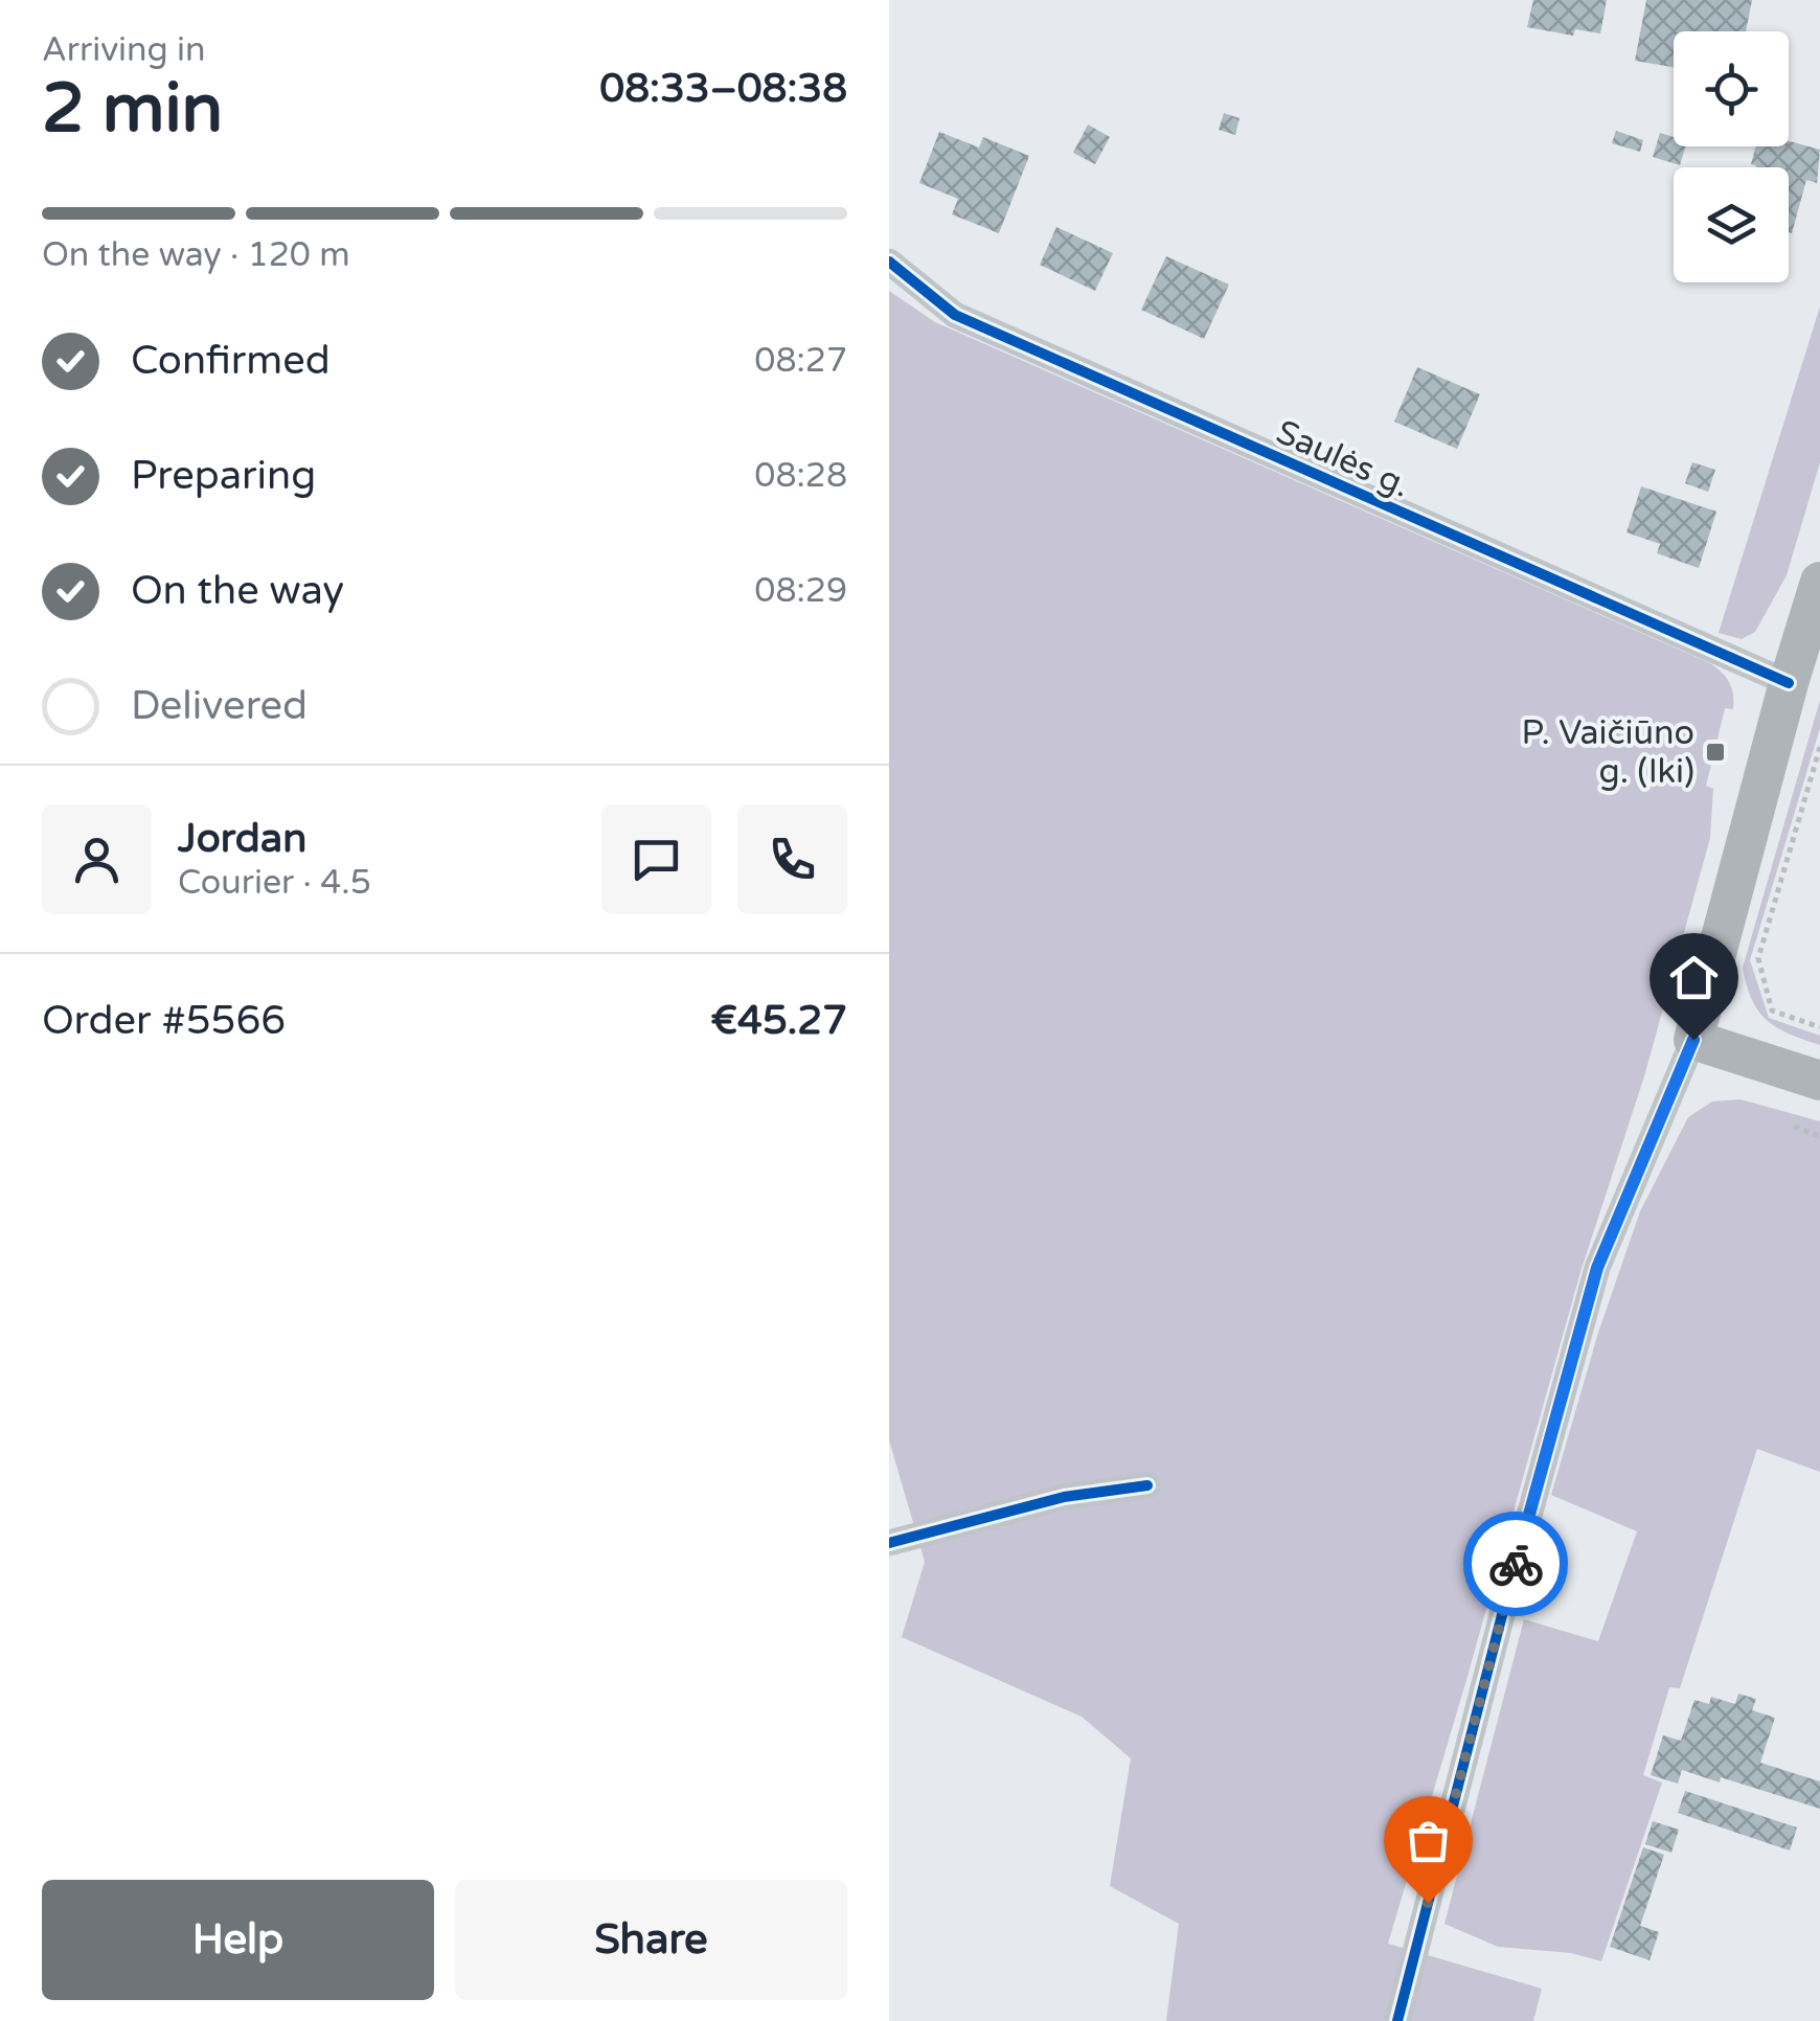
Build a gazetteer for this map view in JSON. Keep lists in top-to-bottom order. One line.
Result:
{"streets":{"street":["Saulės g."]},"places":{"transit":["P. Vaičiūno g. (Iki)"]},"page":{"heading":["2 min","Arriving in","08:33–08:38"],"panel":["Jordan","Courier · 4.5","Order #5566","€45.27"],"bar":"On the way · 120 m","list":[["Confirmed","08:27"],["Preparing","08:28"],["On the way","08:29"],"Delivered"],"buttons":["Help","Share"]}}
